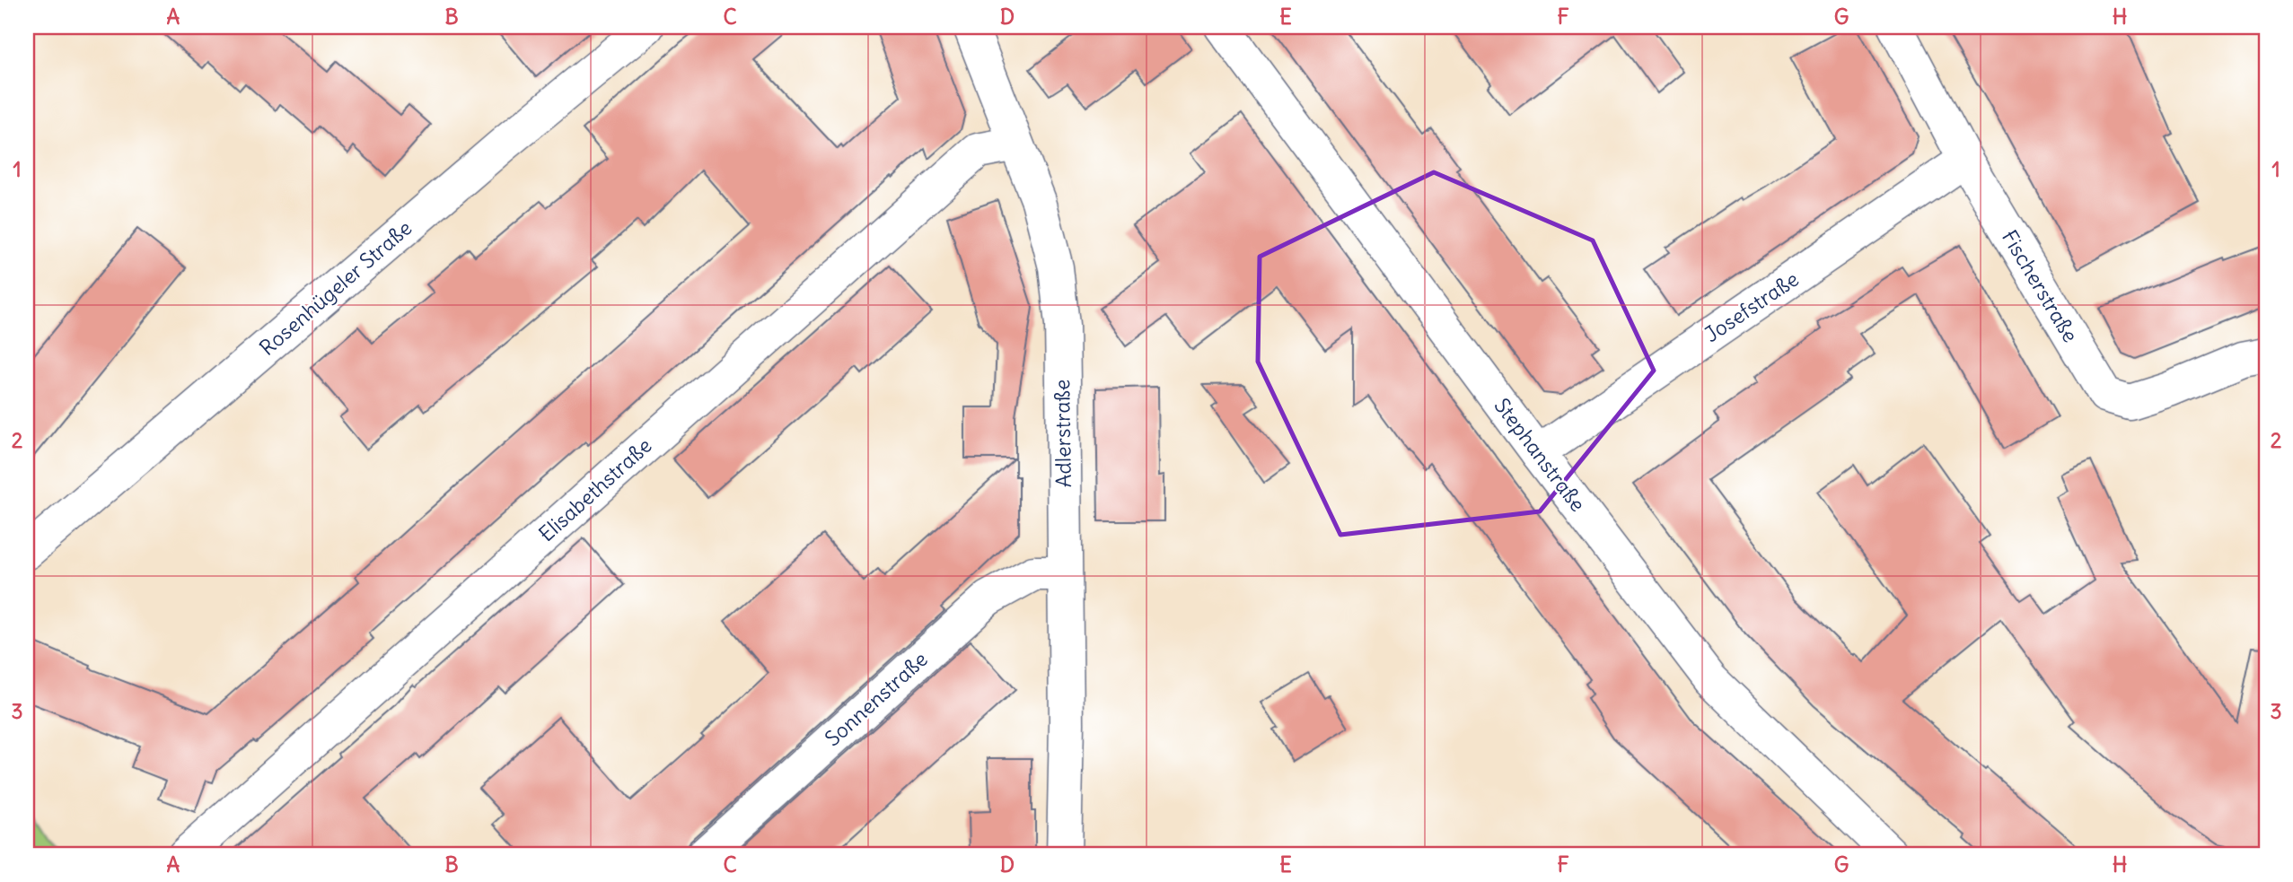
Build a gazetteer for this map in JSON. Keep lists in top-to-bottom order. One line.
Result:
{"streets":{"street":["Fischerstraße","Rosenhügeler Straße","Josefstraße","Adlerstraße","Stephanstraße","Elisabethstraße","Sonnenstraße"]},"crossings":[["Fischerstraße","Josefstraße"],["Josefstraße","Stephanstraße"],["Adlerstraße","Elisabethstraße"],["Adlerstraße","Sonnenstraße"]],"grid":{"columns":["A","B","C","D","E","F","G","H"],"rows":["1","2","3"]}}
